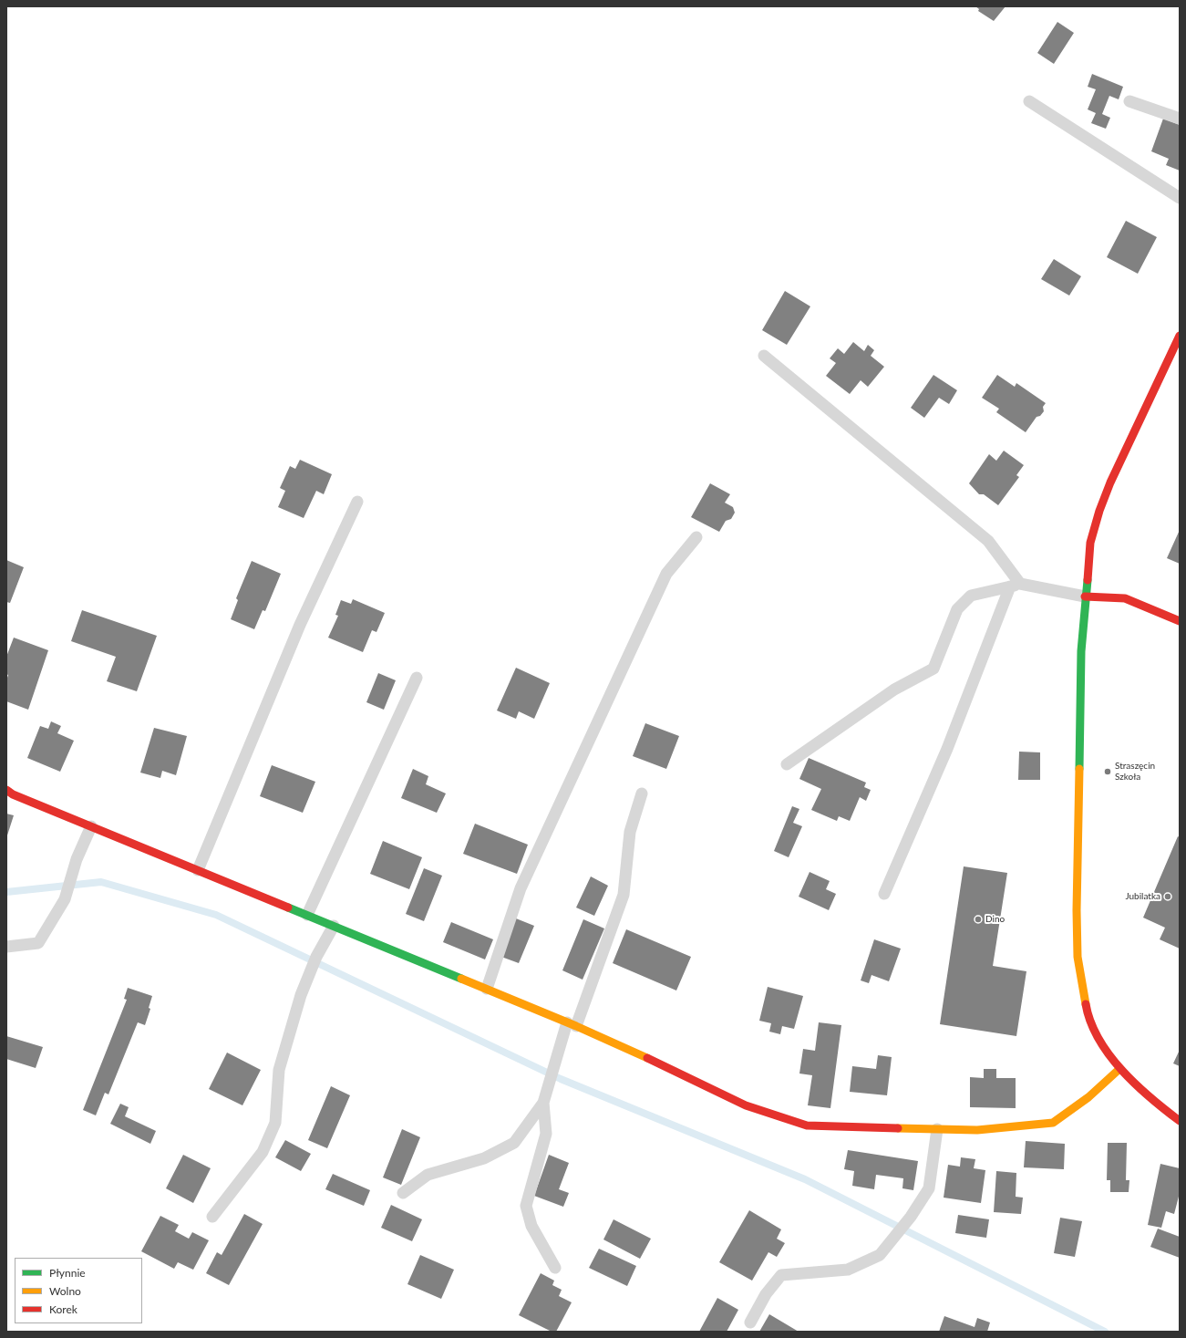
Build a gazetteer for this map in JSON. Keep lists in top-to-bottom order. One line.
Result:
{"places":["Straszęcin Szkoła","Jubilatka","Dino"],"legend":["Płynnie","Wolno","Korek"]}
